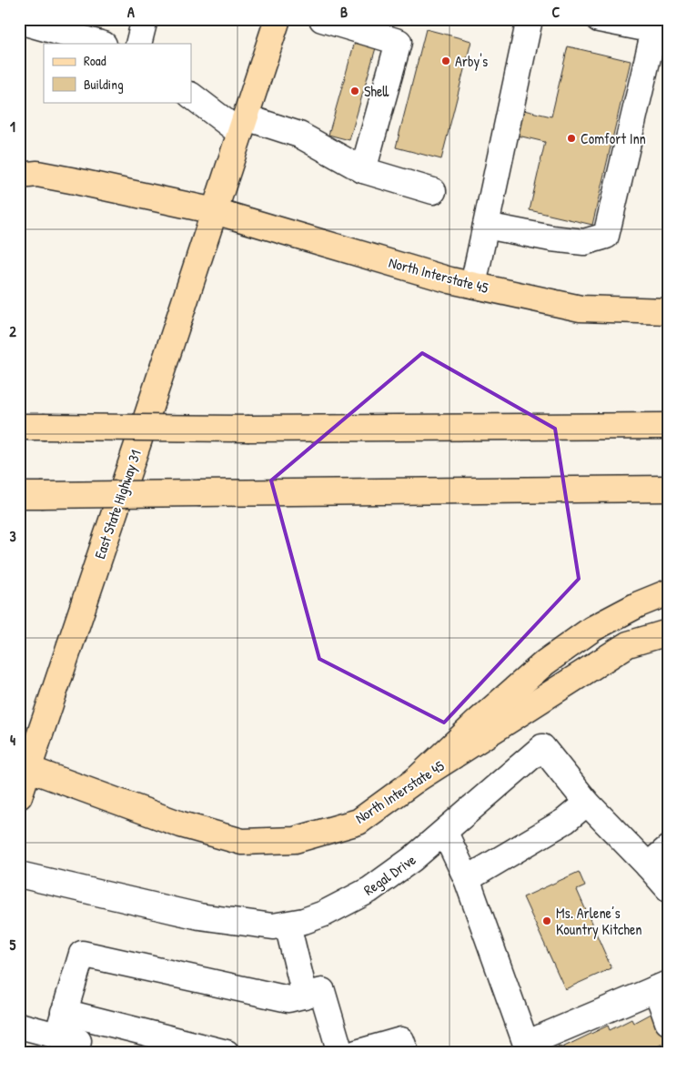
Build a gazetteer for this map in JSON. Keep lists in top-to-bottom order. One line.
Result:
{"streets":{"main road":["North Interstate 45","East State Highway 31"],"street":["Regal Drive"]},"crossings":[["North Interstate 45","East State Highway 31"]],"places":["Arby's","Shell","Comfort Inn","Ms. Arlene’s Kountry Kitchen"],"legend":["Road","Building"],"grid":{"columns":["A","B","C"],"rows":["1","2","3","4","5"]}}
